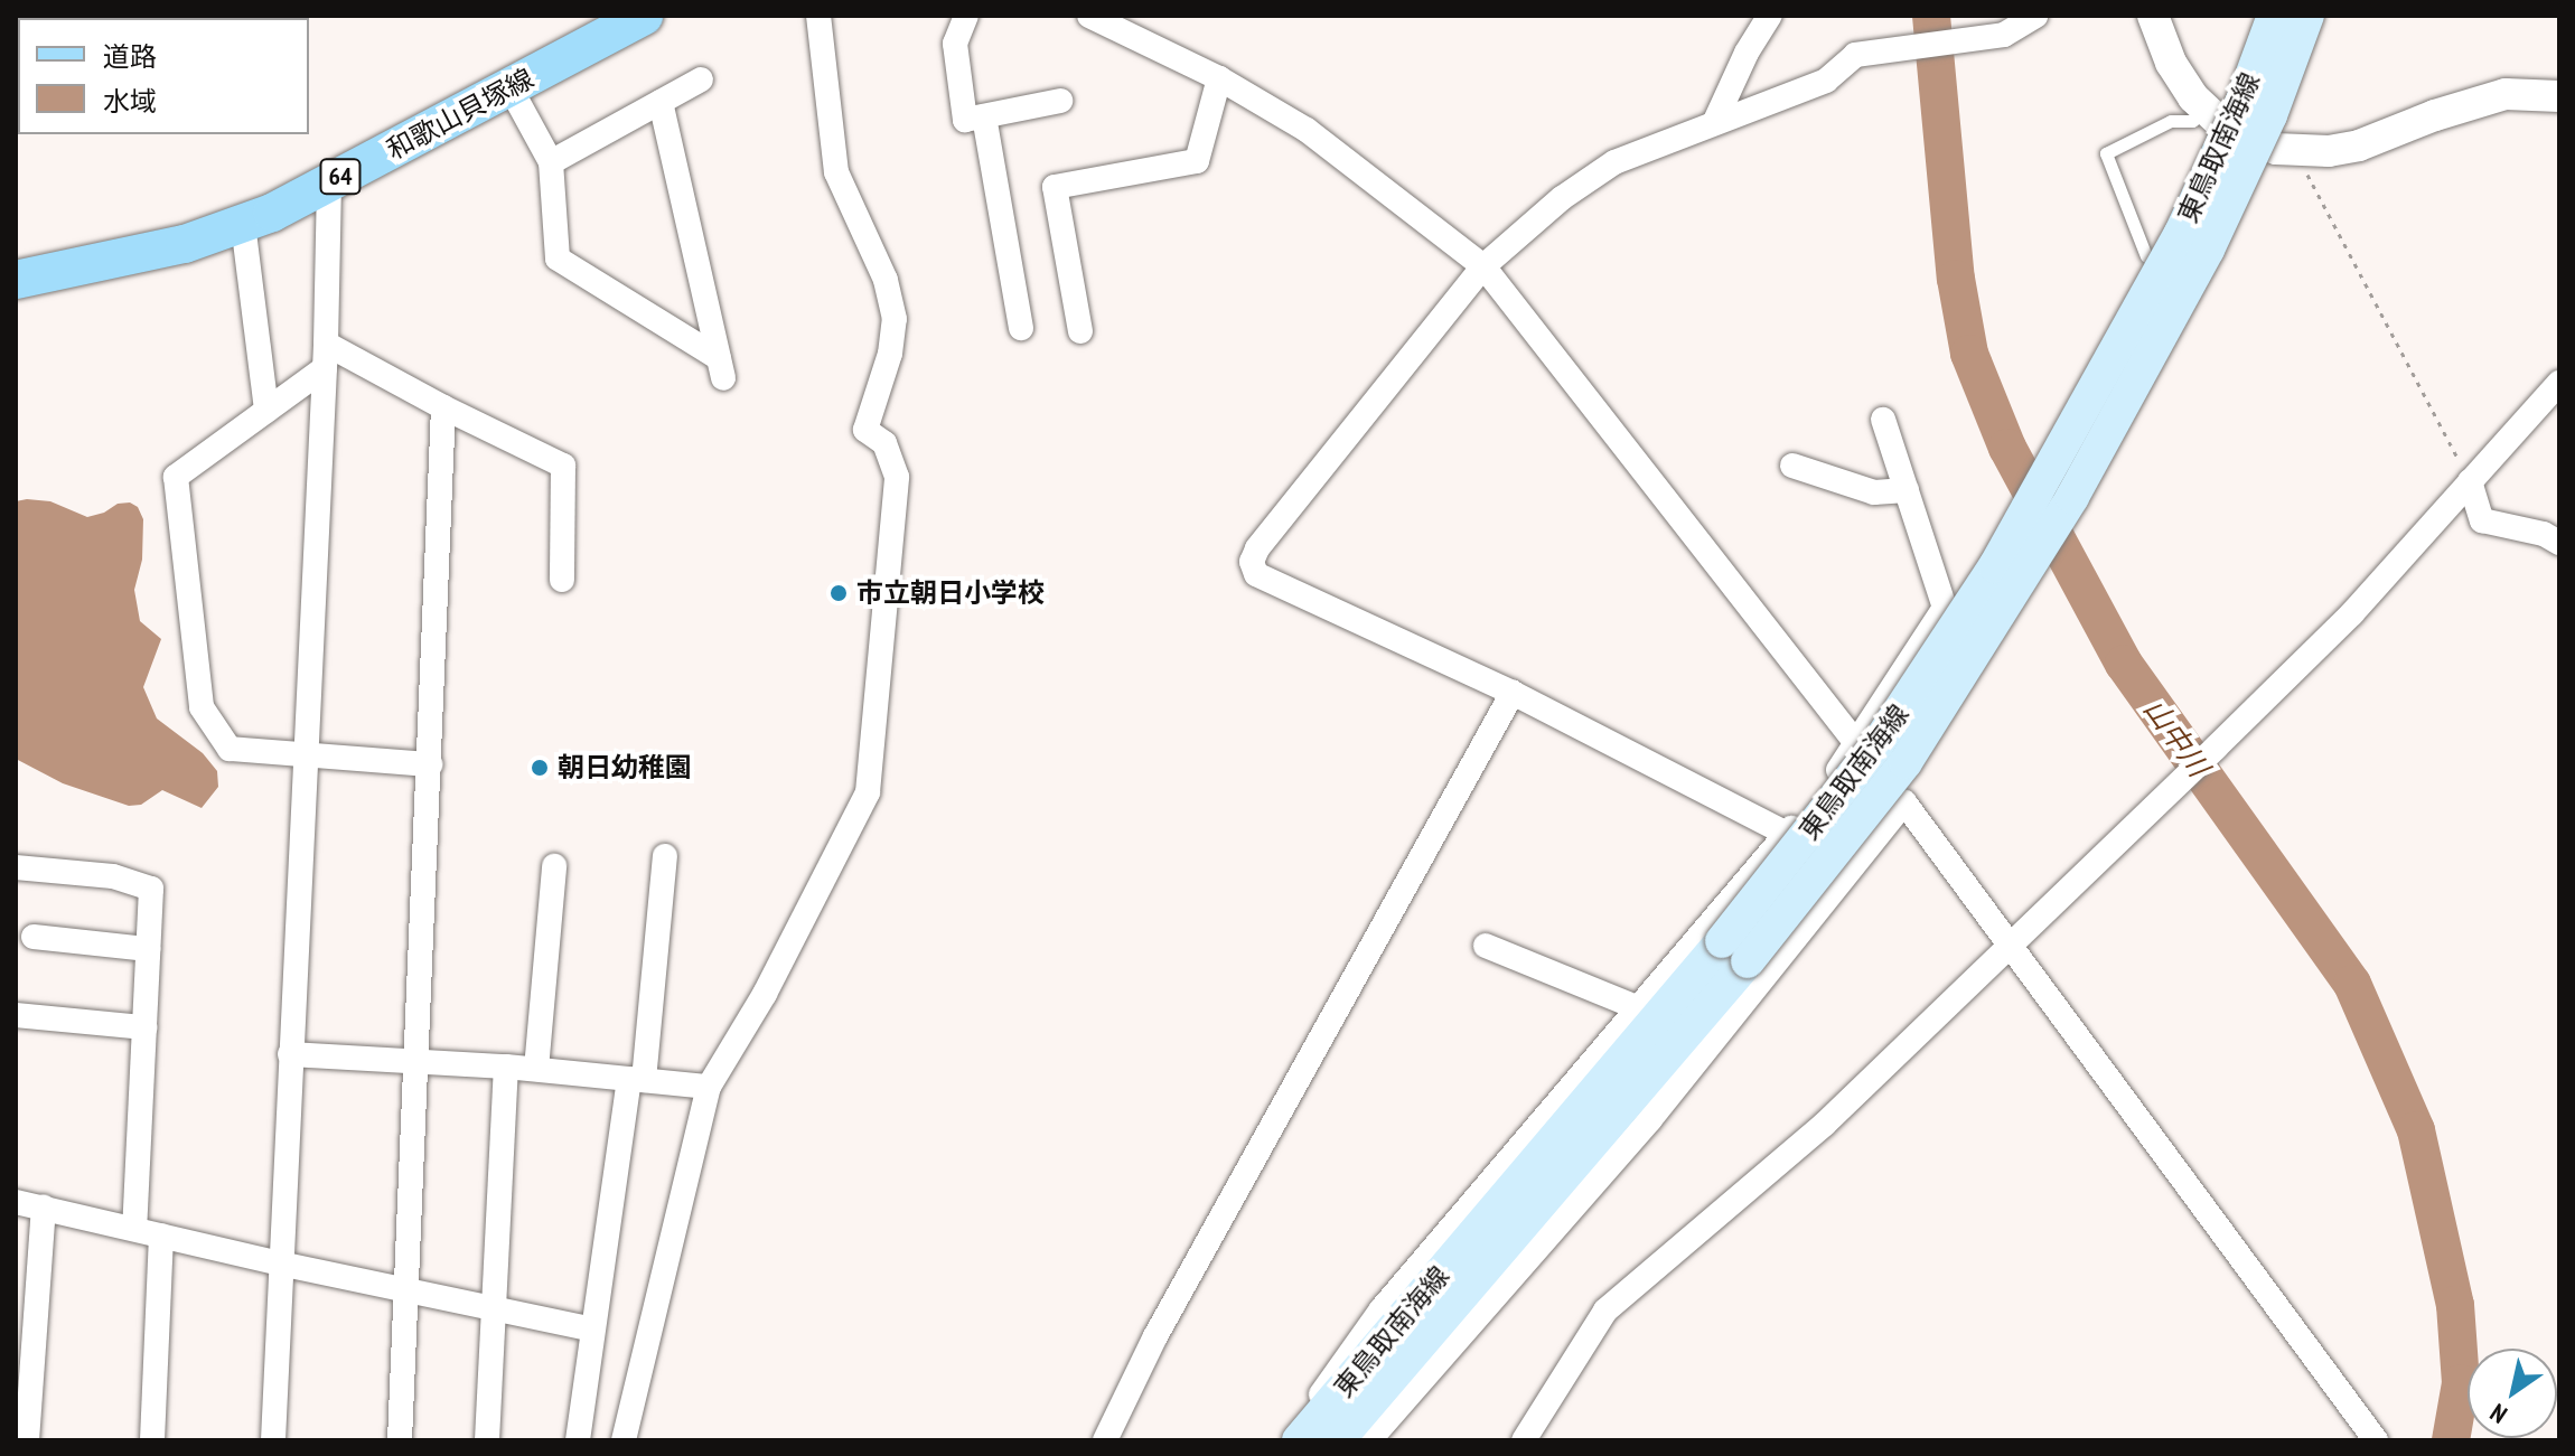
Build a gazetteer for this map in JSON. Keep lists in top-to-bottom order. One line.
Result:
{"streets":{"main road":["和歌山貝塚線","東鳥取南海線","64"]},"water":["山中川"],"places":["市立朝日小学校","朝日幼稚園"],"legend":["道路","水域"],"north":"bottom left"}
